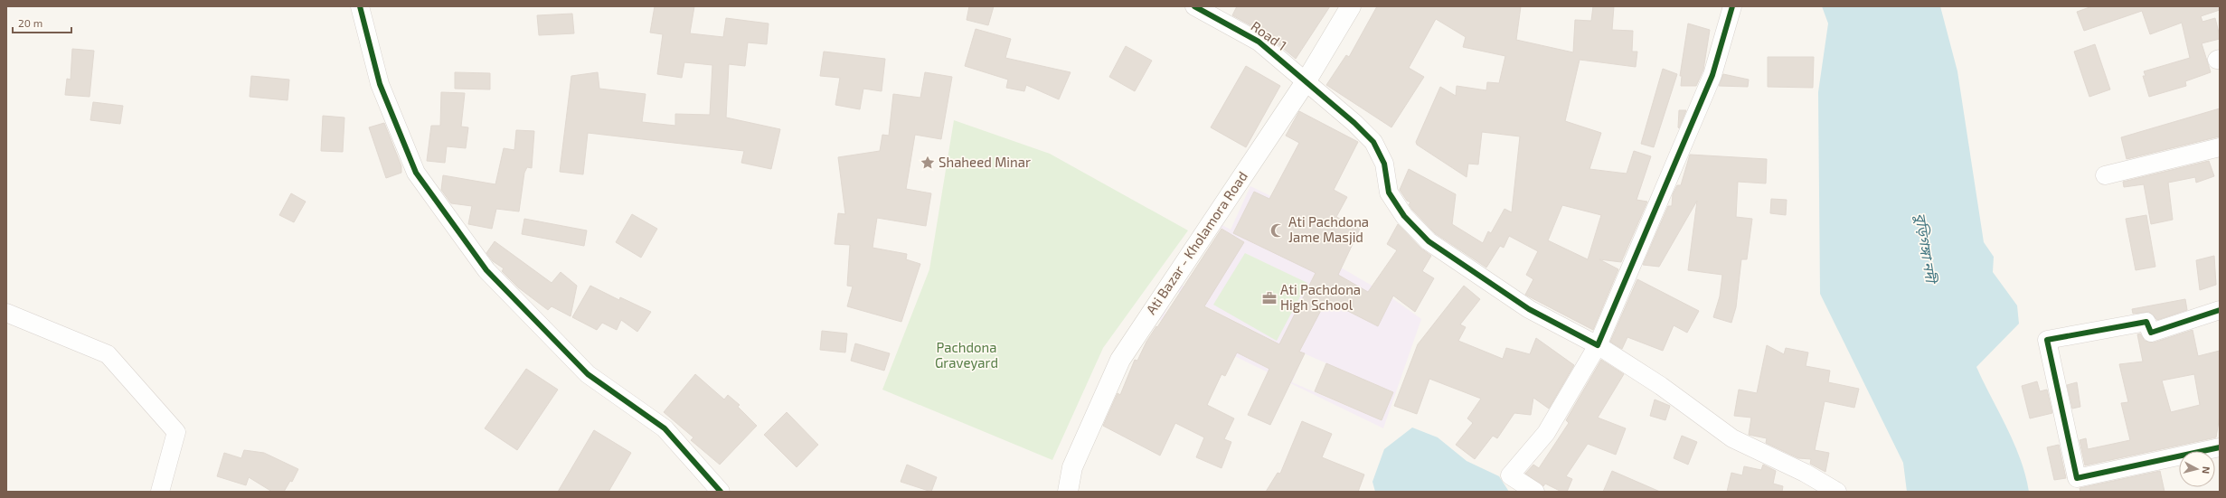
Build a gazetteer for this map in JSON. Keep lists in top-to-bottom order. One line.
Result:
{"streets":{"main road":["Ati Bazar - Kholamora Road"],"street":["Road 1"]},"crossings":[["Road 1","Ati Bazar - Kholamora Road"]],"water":["বুড়িগঙ্গা নদী"],"parks":["Pachdona Graveyard"],"places":{"place":["Shaheed Minar"],"mosque":["Ati Pachdona Jame Masjid"],"office":["Ati Pachdona High School"]},"scale_bar":"20 m","north":"right"}
